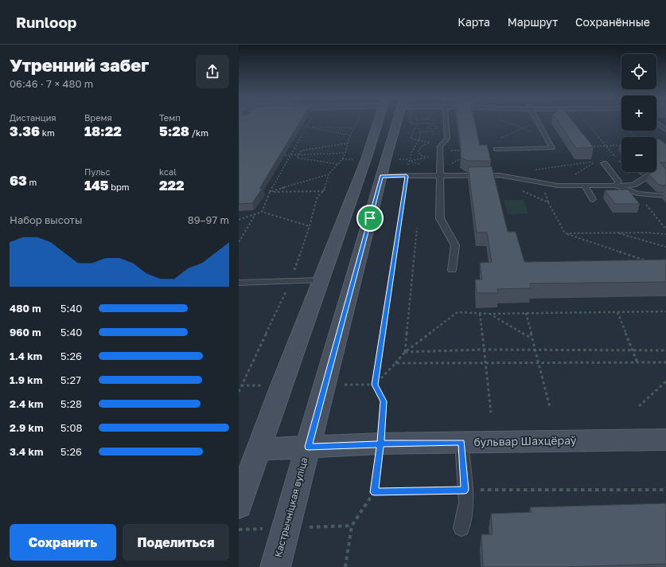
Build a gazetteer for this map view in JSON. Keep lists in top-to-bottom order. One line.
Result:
{"streets":{"main road":["бульвар Шахцёраў","Кастрычніцкая вуліца"]},"crossings":[["бульвар Шахцёраў","Кастрычніцкая вуліца"]],"page":{"header":"Runloop","nav":["Карта","Маршрут","Сохранённые"],"heading":["Утренний забег","06:46 · 7 × 480 m"],"map_buttons":["+","−"],"stats":[["Дистанция","3.36 km"],["Время","18:22"],["Темп","5:28 /km"],["63 m"],["Пульс","145 bpm"],["kcal","222"]],"chart":["Набор высоты","89–97 m"],"list":[{"name":"480 m","note":"5:40"},{"name":"960 m","note":"5:40"},{"name":"1.4 km","note":"5:26"},{"name":"1.9 km","note":"5:27"},{"name":"2.4 km","note":"5:28"},{"name":"2.9 km","note":"5:08"},{"name":"3.4 km","note":"5:26"}],"buttons":["Сохранить","Поделиться"]}}
